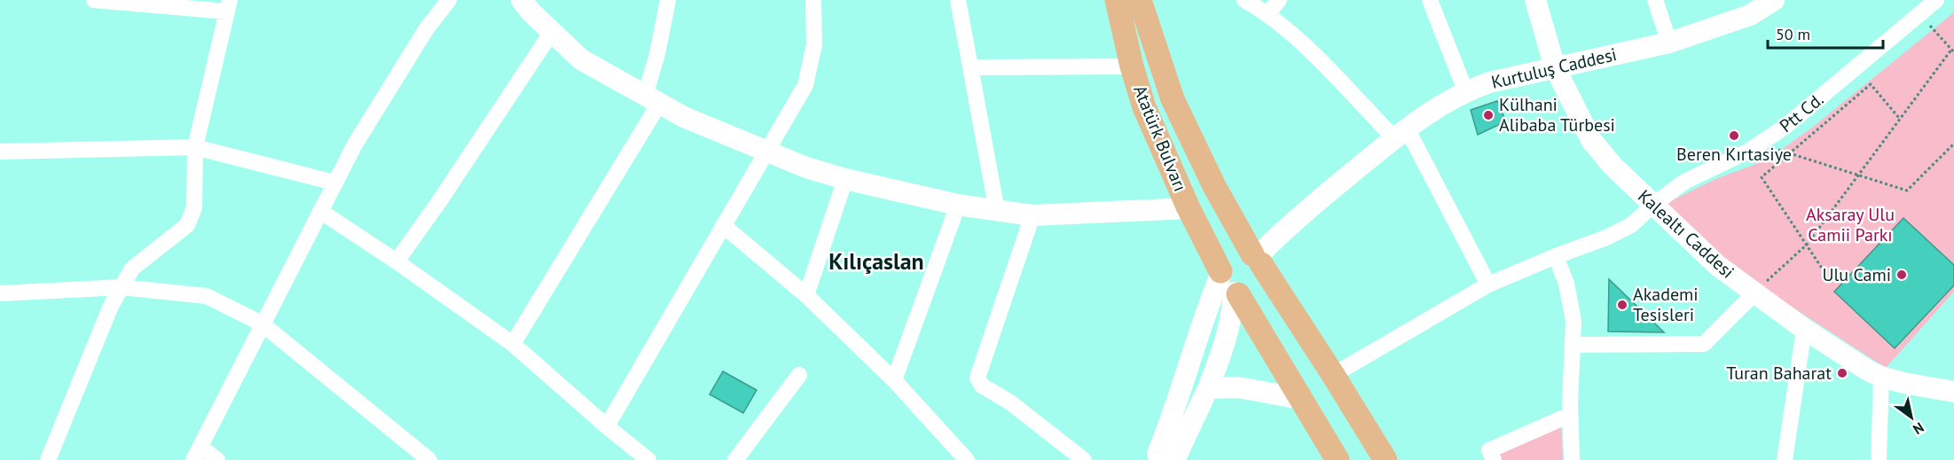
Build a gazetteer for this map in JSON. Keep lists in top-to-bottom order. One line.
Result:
{"streets":{"main road":["Atatürk Bulvarı"],"street":["Kurtuluş Caddesi","Ptt Cd.","Kalealtı Caddesi"]},"crossings":[["Kurtuluş Caddesi","Atatürk Bulvarı"],["Kurtuluş Caddesi","Kalealtı Caddesi"],["Ptt Cd.","Atatürk Bulvarı"],["Ptt Cd.","Kalealtı Caddesi"]],"districts":["Kılıçaslan"],"parks":["Aksaray Ulu Camii Parkı"],"places":["Külhani Alibaba Türbesi","Beren Kırtasiye","Ulu Cami","Akademi Tesisleri","Turan Baharat"],"scale_bar":"50 m","north":"bottom right"}
